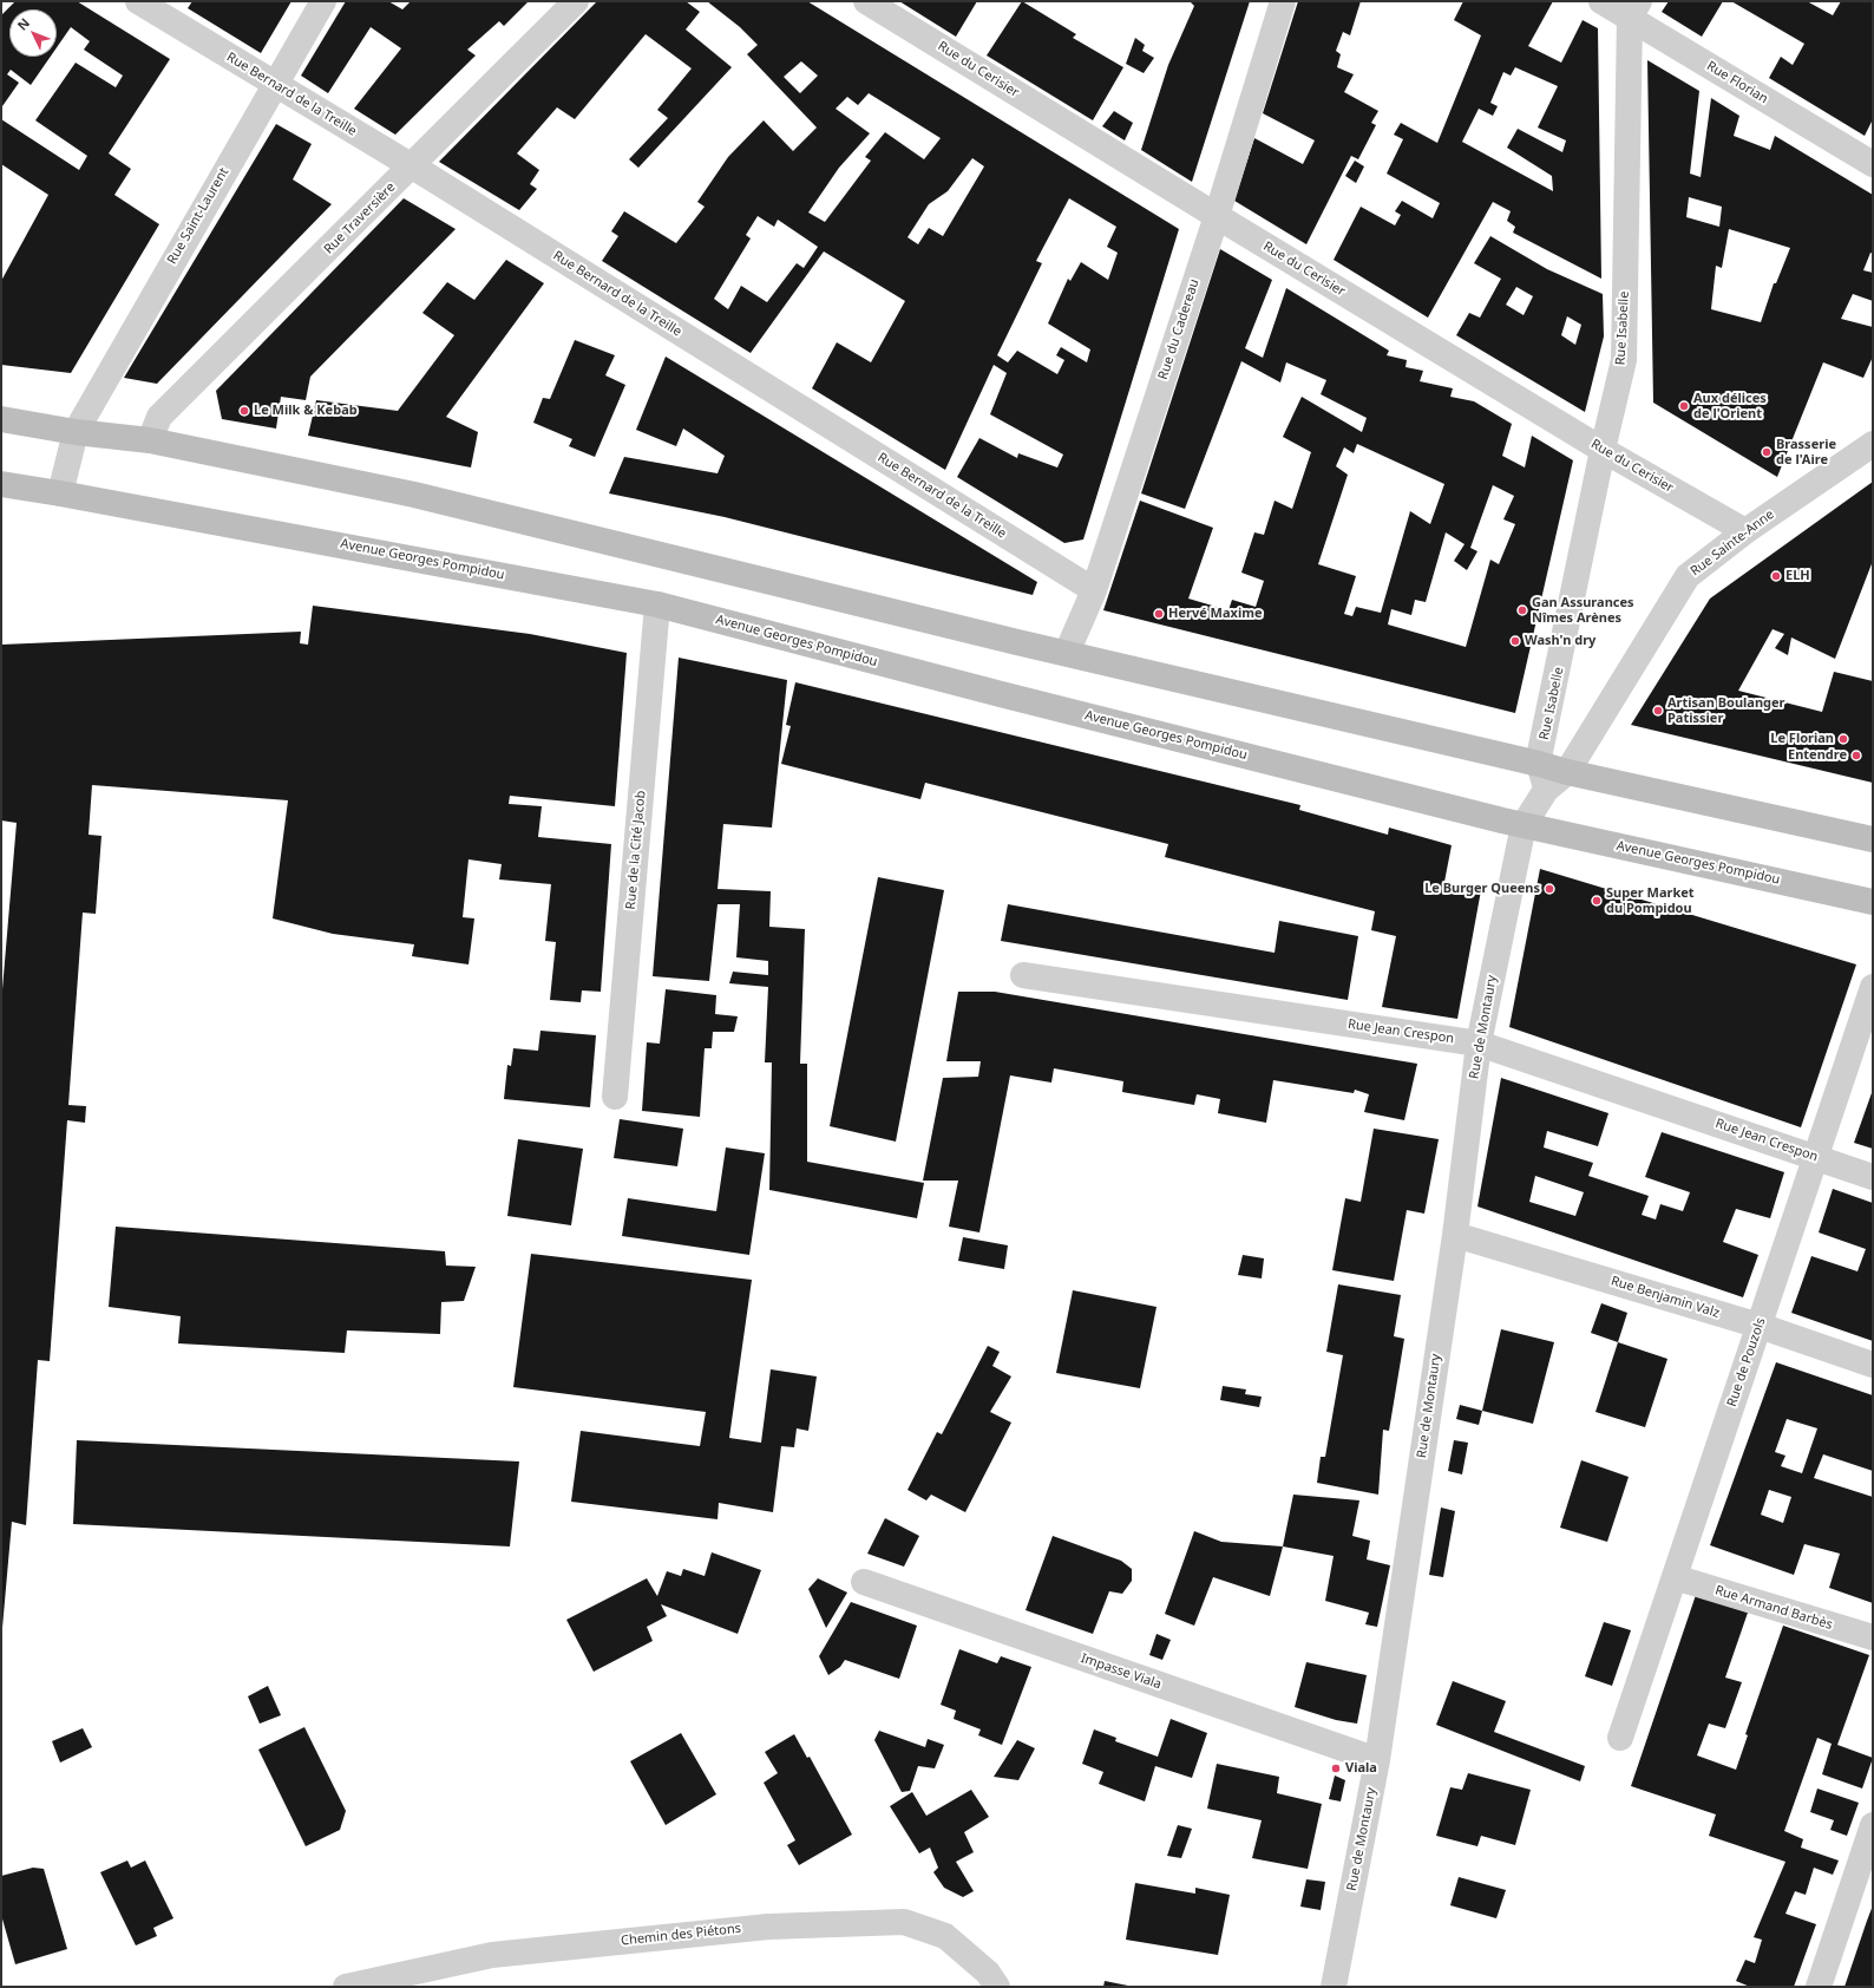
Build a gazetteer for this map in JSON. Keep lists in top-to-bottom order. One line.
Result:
{"streets":{"main road":["Avenue Georges Pompidou"],"street":["Rue du Cerisier","Rue Florian","Rue Bernard de la Treille","Rue Saint-Laurent","Rue Traversière","Rue Isabelle","Rue du Cadereau","Rue Sainte-Anne","Rue de la Cité Jacob","Rue de Montaury","Rue Jean Crespon","Rue Benjamin Valz","Rue de Pouzols","Rue Armand Barbès","Impasse Viala","Chemin des Piétons"]},"crossings":[["Rue du Cerisier","Rue Isabelle"],["Rue du Cerisier","Rue du Cadereau"],["Rue du Cerisier","Rue Sainte-Anne"],["Rue Florian","Rue Isabelle"],["Rue Bernard de la Treille","Rue Saint-Laurent"],["Rue Bernard de la Treille","Rue Traversière"],["Rue Bernard de la Treille","Rue du Cadereau"],["Avenue Georges Pompidou","Rue de la Cité Jacob"],["Avenue Georges Pompidou","Rue de Montaury"],["Rue de Montaury","Rue Jean Crespon"],["Rue de Montaury","Rue Benjamin Valz"],["Rue de Montaury","Impasse Viala"],["Rue Jean Crespon","Rue de Pouzols"],["Rue Benjamin Valz","Rue de Pouzols"],["Rue de Pouzols","Rue Armand Barbès"]],"places":["Aux délices de l'Orient","Le Milk & Kebab","Brasserie de l'Aire","ELH","Gan Assurances Nîmes Arènes","Hervé Maxime","Wash'n dry","Artisan Boulanger Patissier","Le Florian","Entendre","Le Burger Queens","Super Market du Pompidou","Viala"],"north":"top left"}
